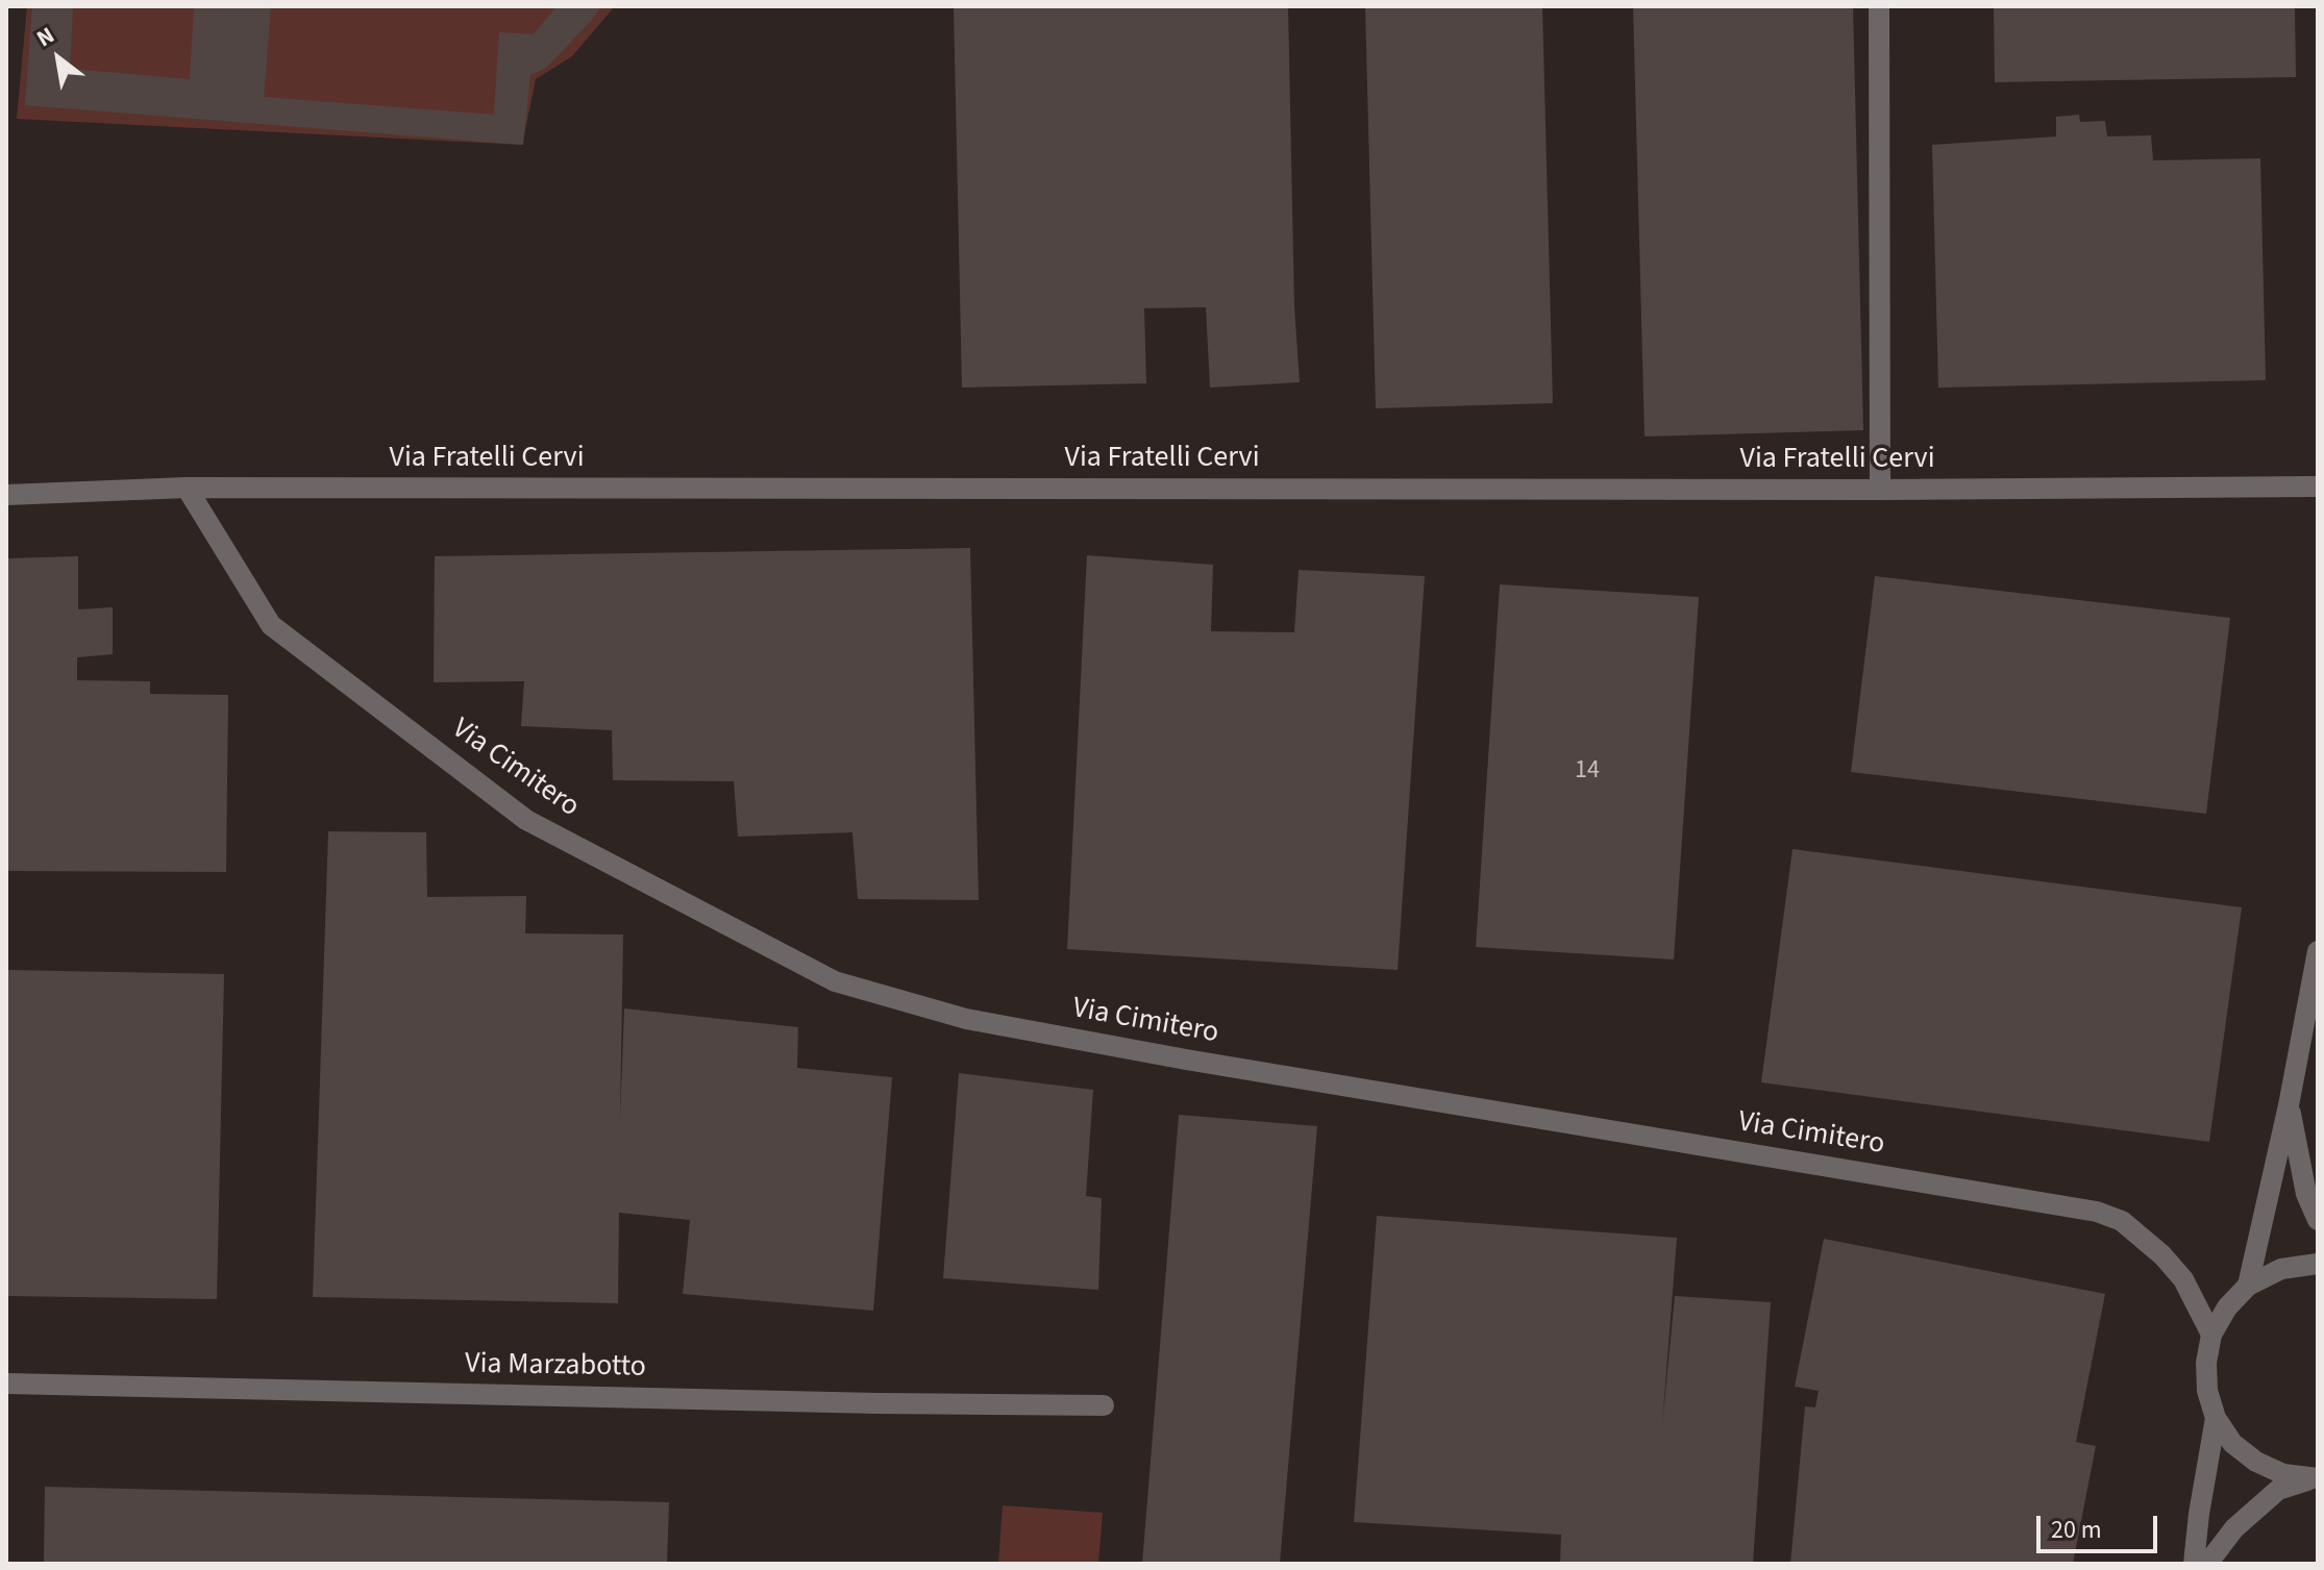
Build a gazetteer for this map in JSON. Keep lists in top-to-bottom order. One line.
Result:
{"streets":{"street":["Via Fratelli Cervi","Via Cimitero","Via Marzabotto"]},"crossings":[["Via Fratelli Cervi","Via Cimitero"]],"house_numbers":["14"],"scale_bar":"20 m","north":"top left"}
